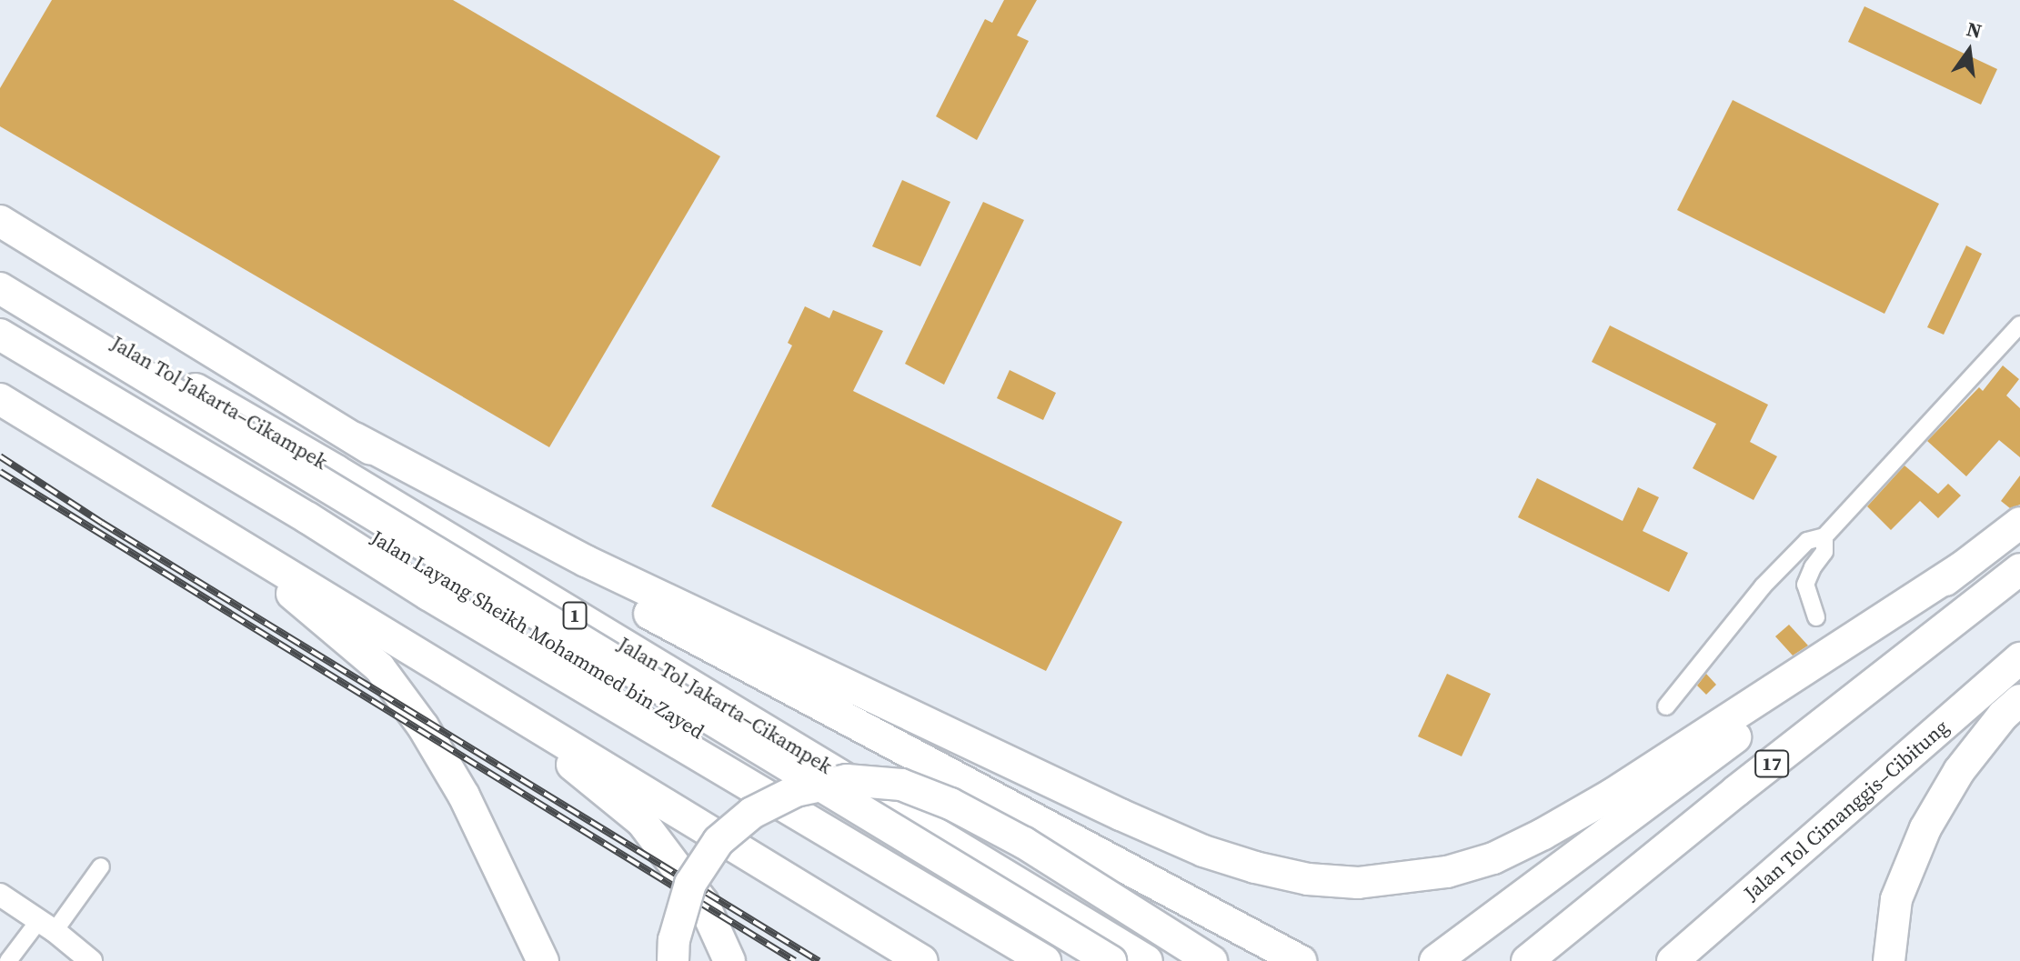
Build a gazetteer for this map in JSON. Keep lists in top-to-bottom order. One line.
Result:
{"streets":{"highway":["Jalan Tol Jakarta–Cikampek","1","Jalan Layang Sheikh Mohammed bin Zayed","17","Jalan Tol Cimanggis–Cibitung"]},"north":"top"}
